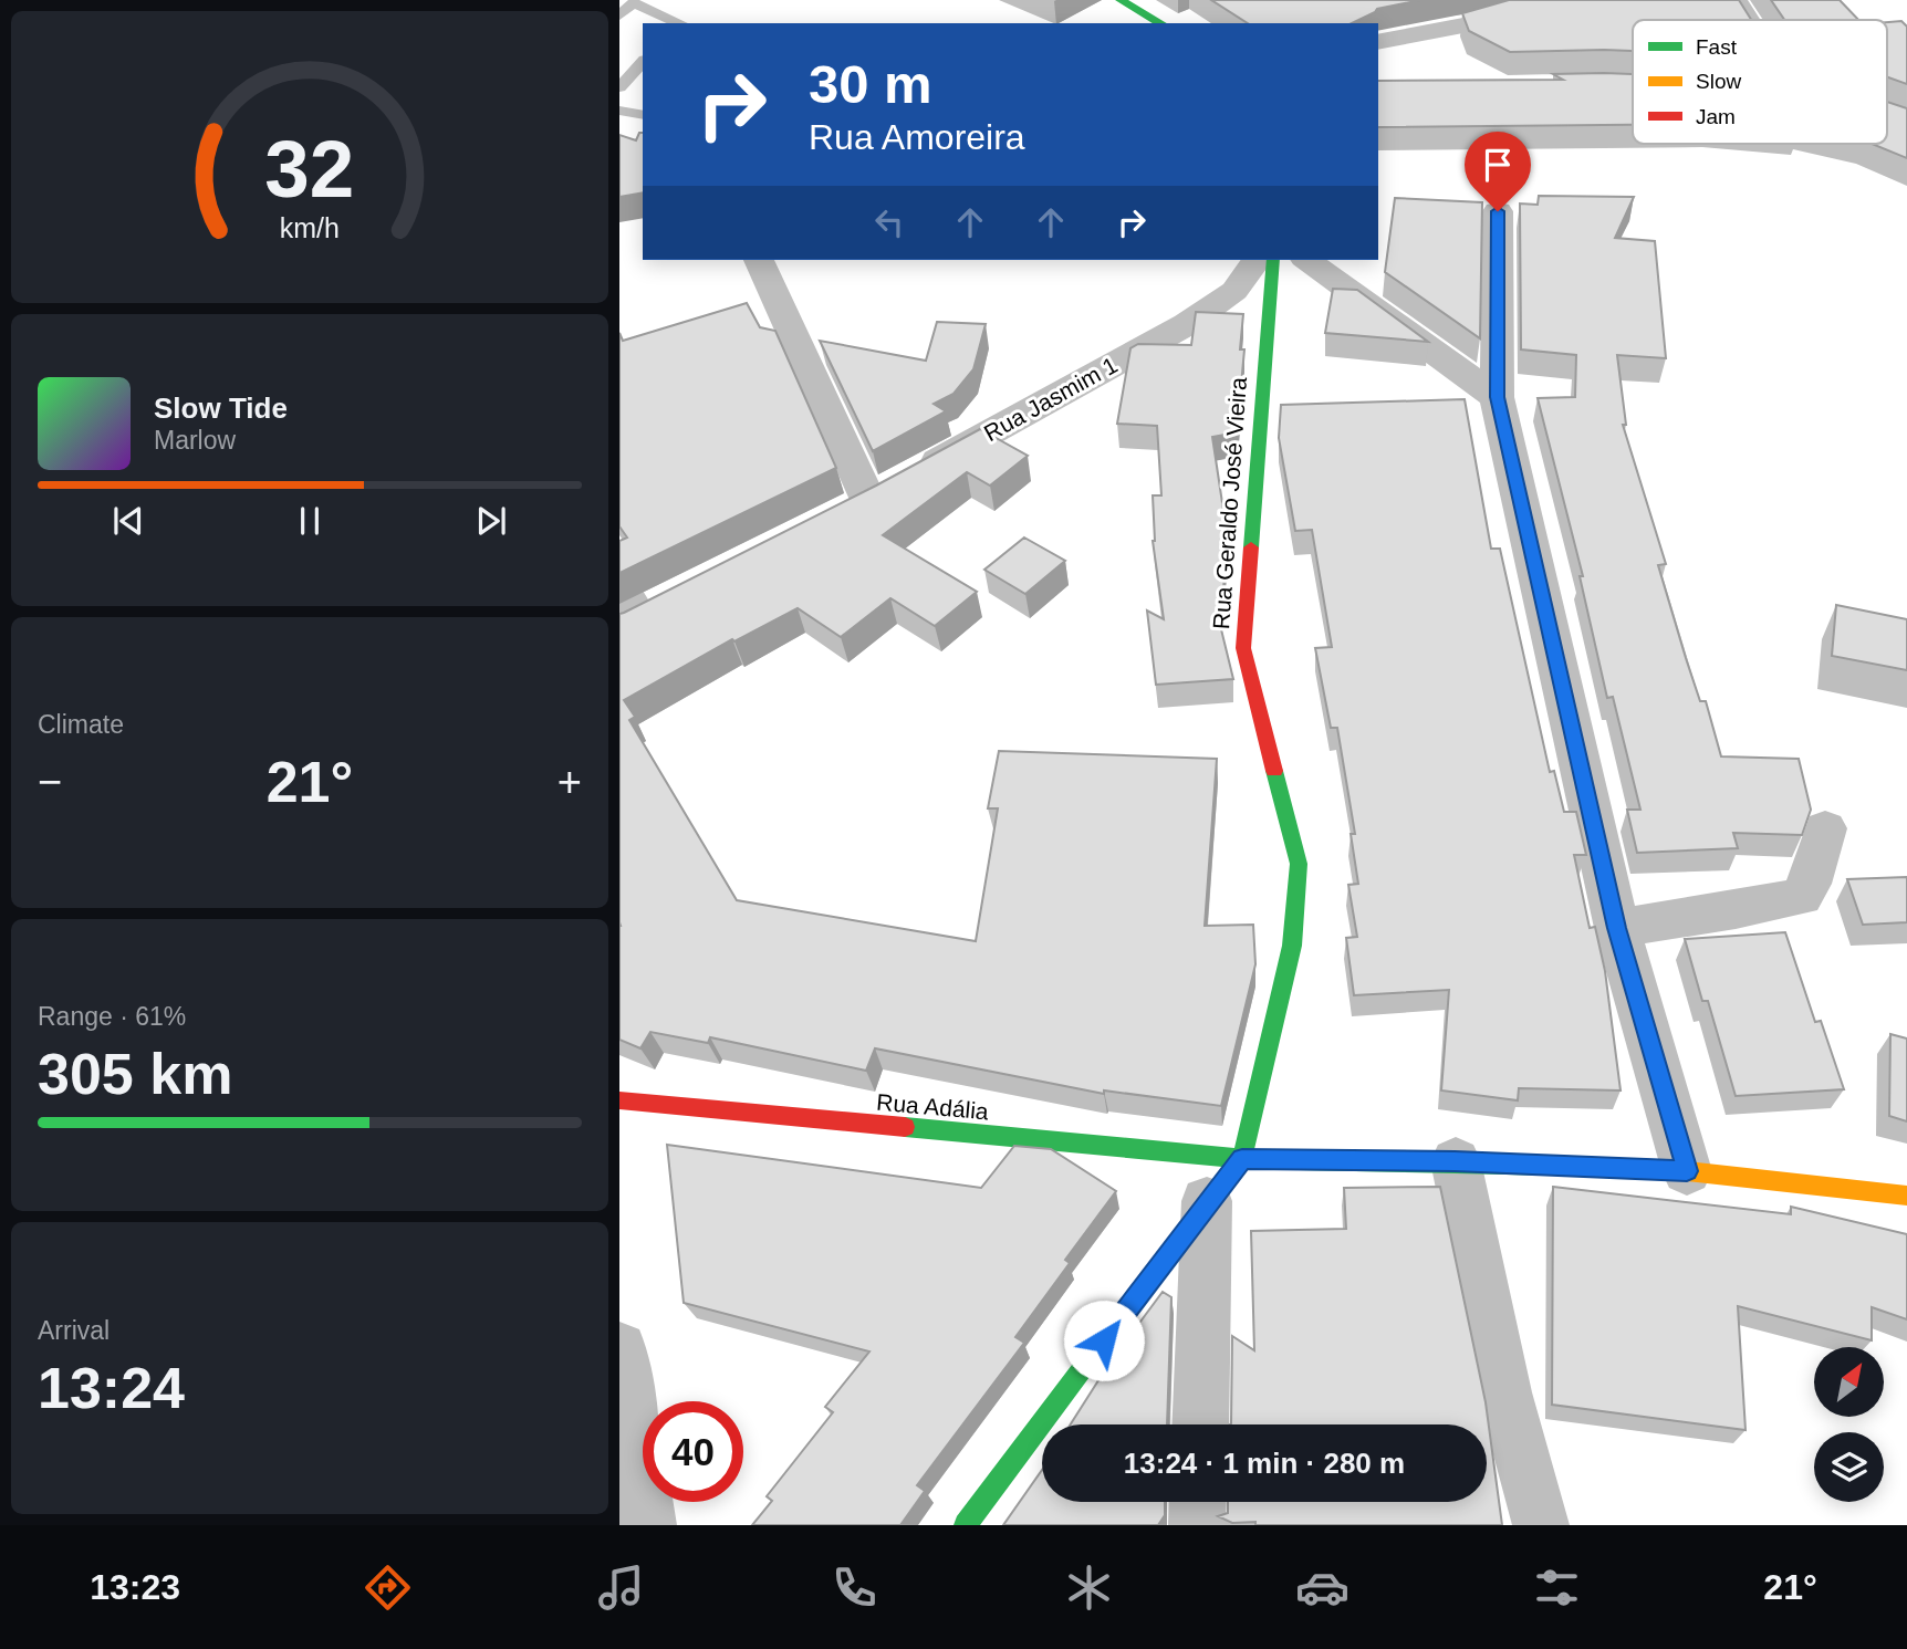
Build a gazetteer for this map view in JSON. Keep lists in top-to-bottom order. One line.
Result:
{"streets":{"street":["Rua Jasmim 1","Rua Geraldo José Vieira","Rua Adália"]},"crossings":[["Rua Geraldo José Vieira","Rua Adália"]],"legend":["Fast","Slow","Jam"],"north":"top right","page":{"turn":["30 m","Rua Amoreira"],"song":["Slow Tide","Marlow"],"tile":["Climate",["Range · 61%","305 km"],["Arrival","13:24"]],"heat":["−","21°","+"],"limit":"40","trip":"13:24 · 1 min · 280 m","tabs":["13:23","21°"],"gauge":["32","km/h"]}}
